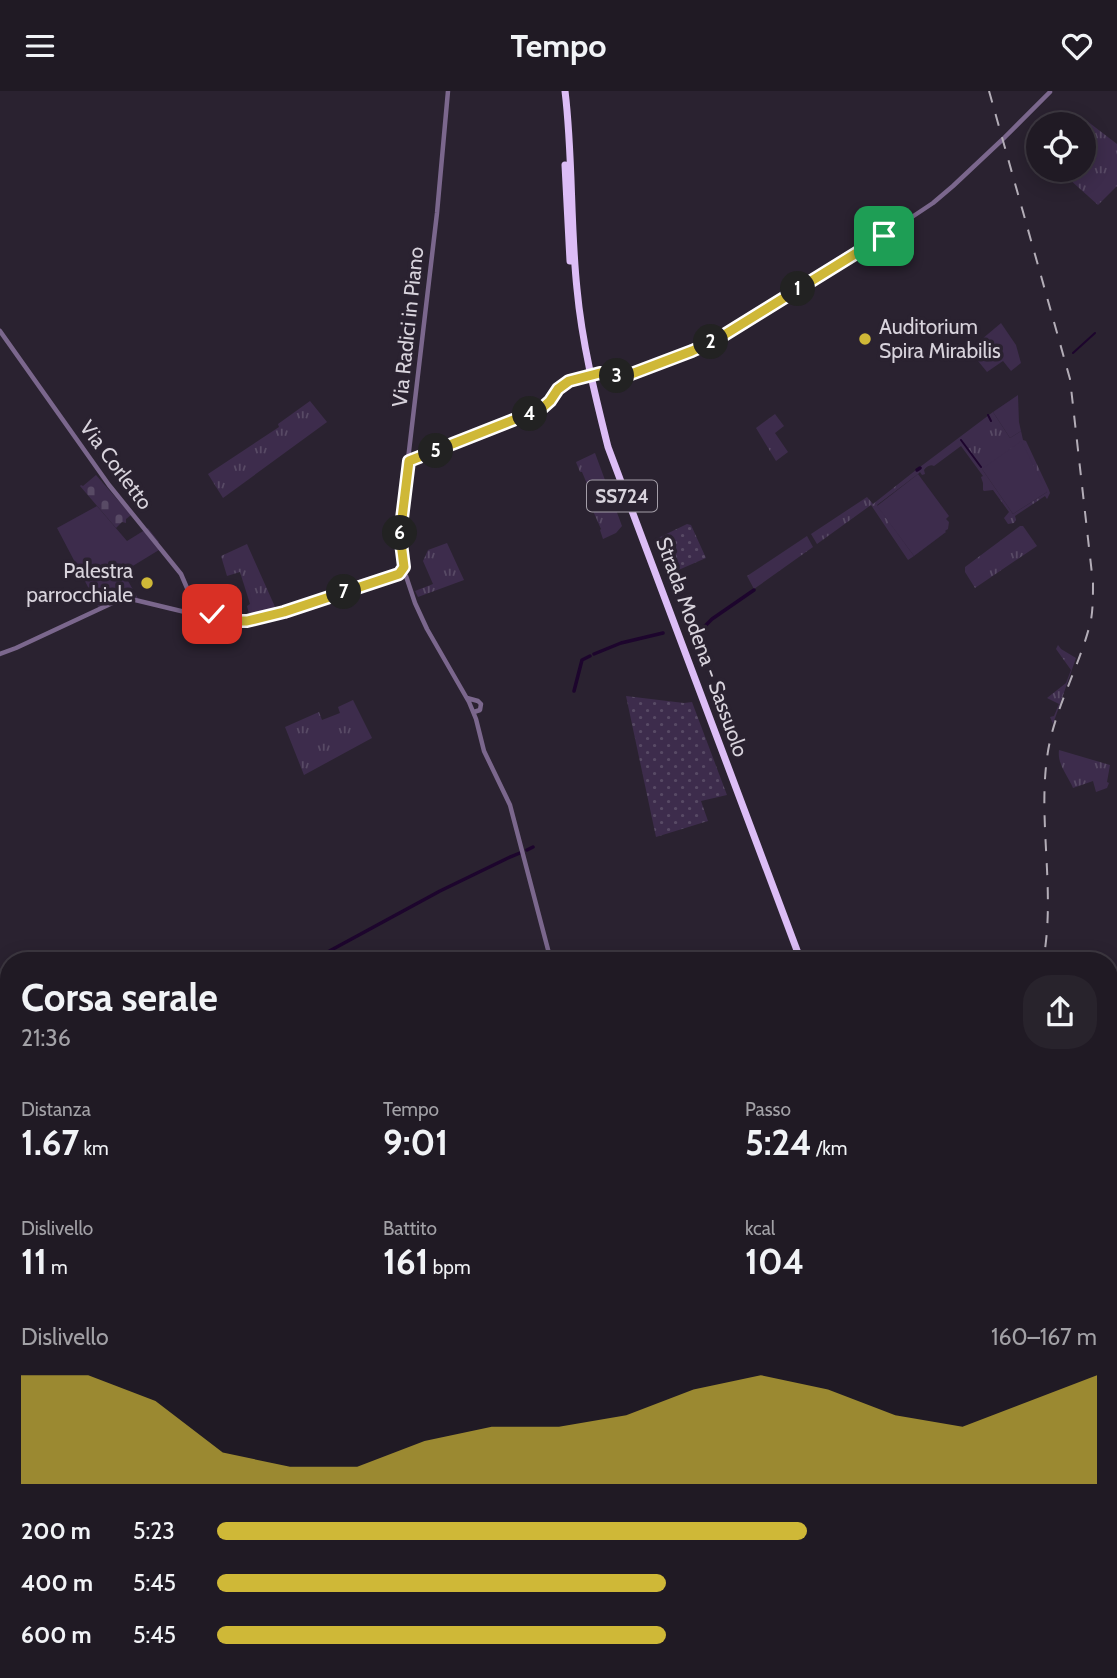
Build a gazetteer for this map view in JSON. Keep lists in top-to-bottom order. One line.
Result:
{"streets":{"highway":["SS724","Strada Modena - Sassuolo"],"street":["Via Radici in Piano","Via Corletto"]},"places":["Auditorium Spira Mirabilis","Palestra parrocchiale"],"page":{"header":"Tempo","pins":["1","2","3","4","5","6","7"],"heading":["Corsa serale","21:36"],"stats":[["Distanza","1.67 km"],["Tempo","9:01"],["Passo","5:24 /km"],["Dislivello","11 m"],["Battito","161 bpm"],["kcal","104"]],"chart":["Dislivello","160–167 m"],"list":[{"name":"200 m","note":"5:23"},{"name":"400 m","note":"5:45"},{"name":"600 m","note":"5:45"}]}}
